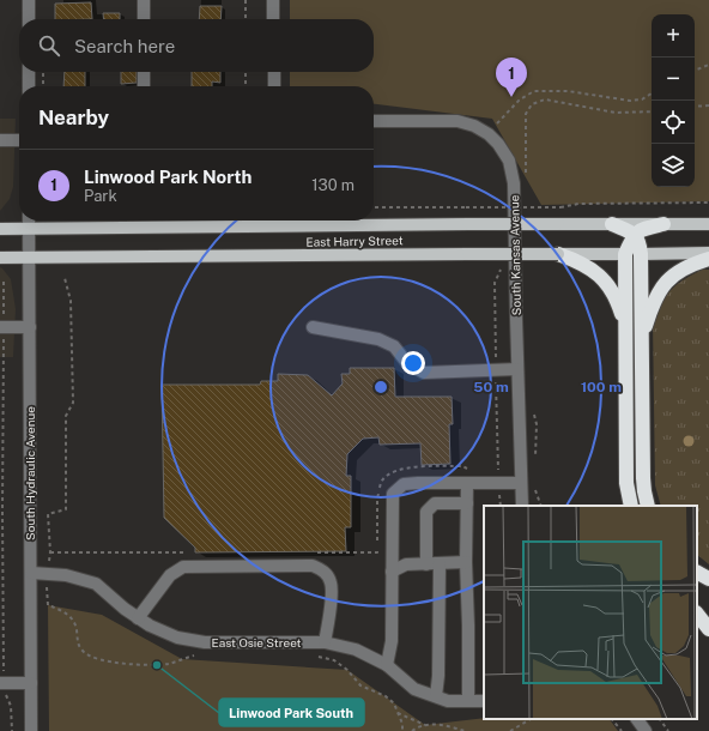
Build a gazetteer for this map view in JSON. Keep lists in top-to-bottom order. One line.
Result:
{"streets":{"main road":["East Harry Street"],"street":["South Kansas Avenue","South Hydraulic Avenue","East Osie Street"]},"crossings":[["East Harry Street","South Hydraulic Avenue"],["South Hydraulic Avenue","East Osie Street"]],"places":["Linwood Park South"],"page":{"map_buttons":["+","−"],"search":"Search here","pins":"1","heading":"Nearby","list":[{"mark":"1","name":"Linwood Park North","note":"Park","value":"130 m"}]},"rings":["50 m","100 m"]}
